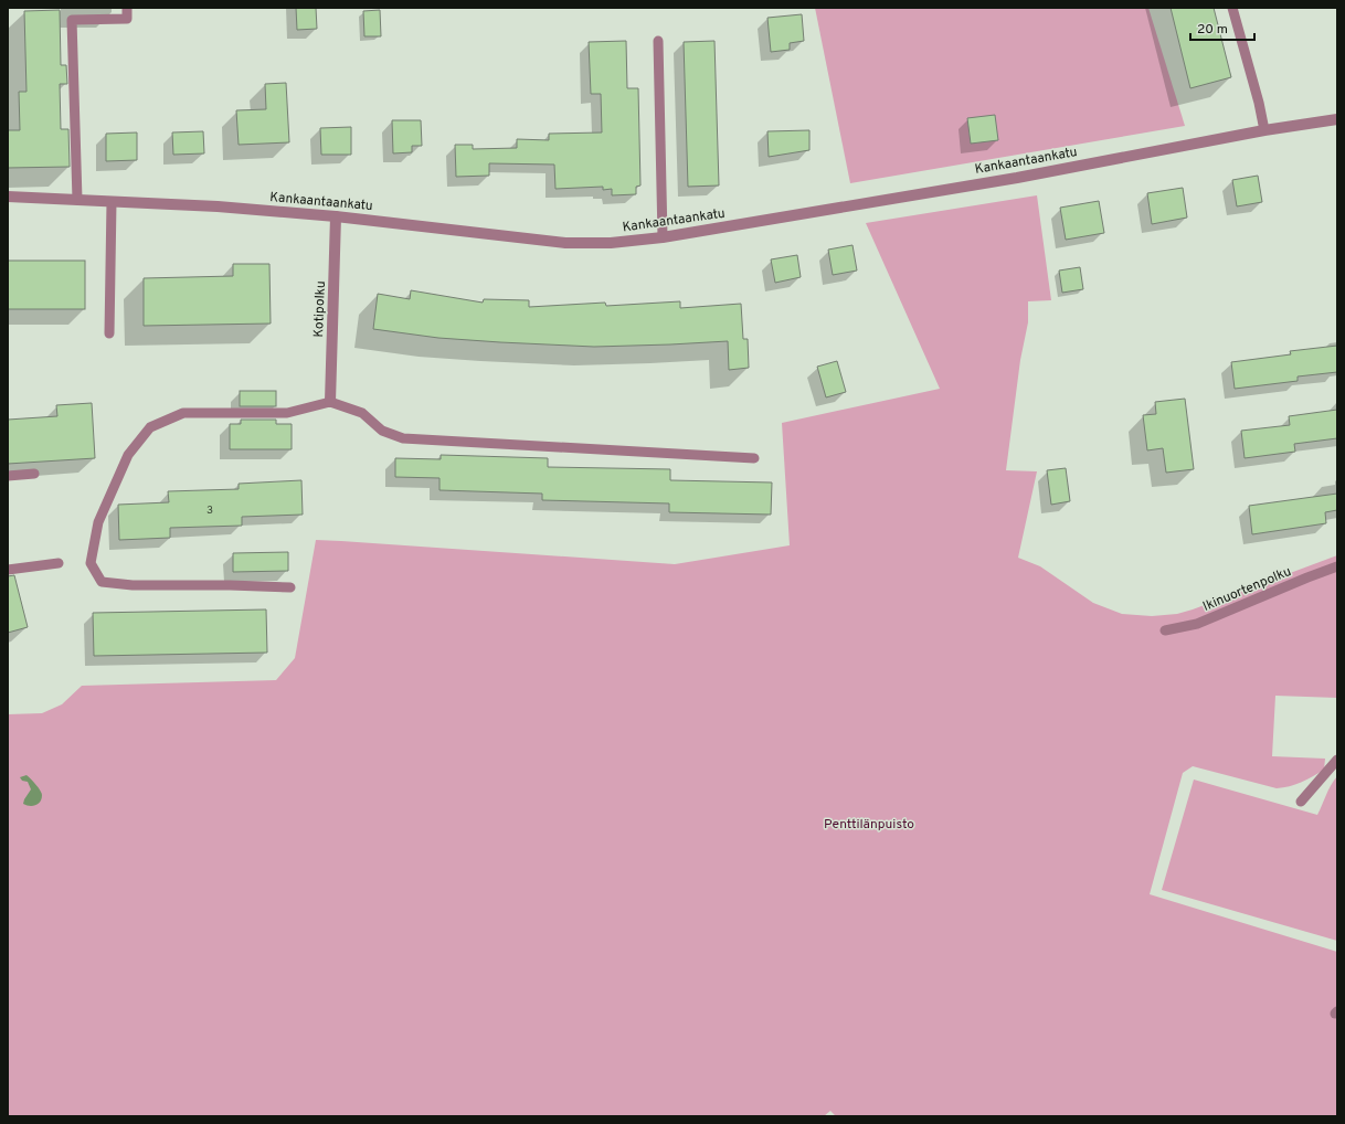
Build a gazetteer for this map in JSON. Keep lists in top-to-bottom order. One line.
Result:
{"streets":{"street":["Kankaantaankatu","Kotipolku"],"lane":["Ikinuortenpolku"]},"crossings":[["Kankaantaankatu","Kotipolku"]],"parks":["Penttilänpuisto"],"house_numbers":["3"],"scale_bar":"20 m"}
